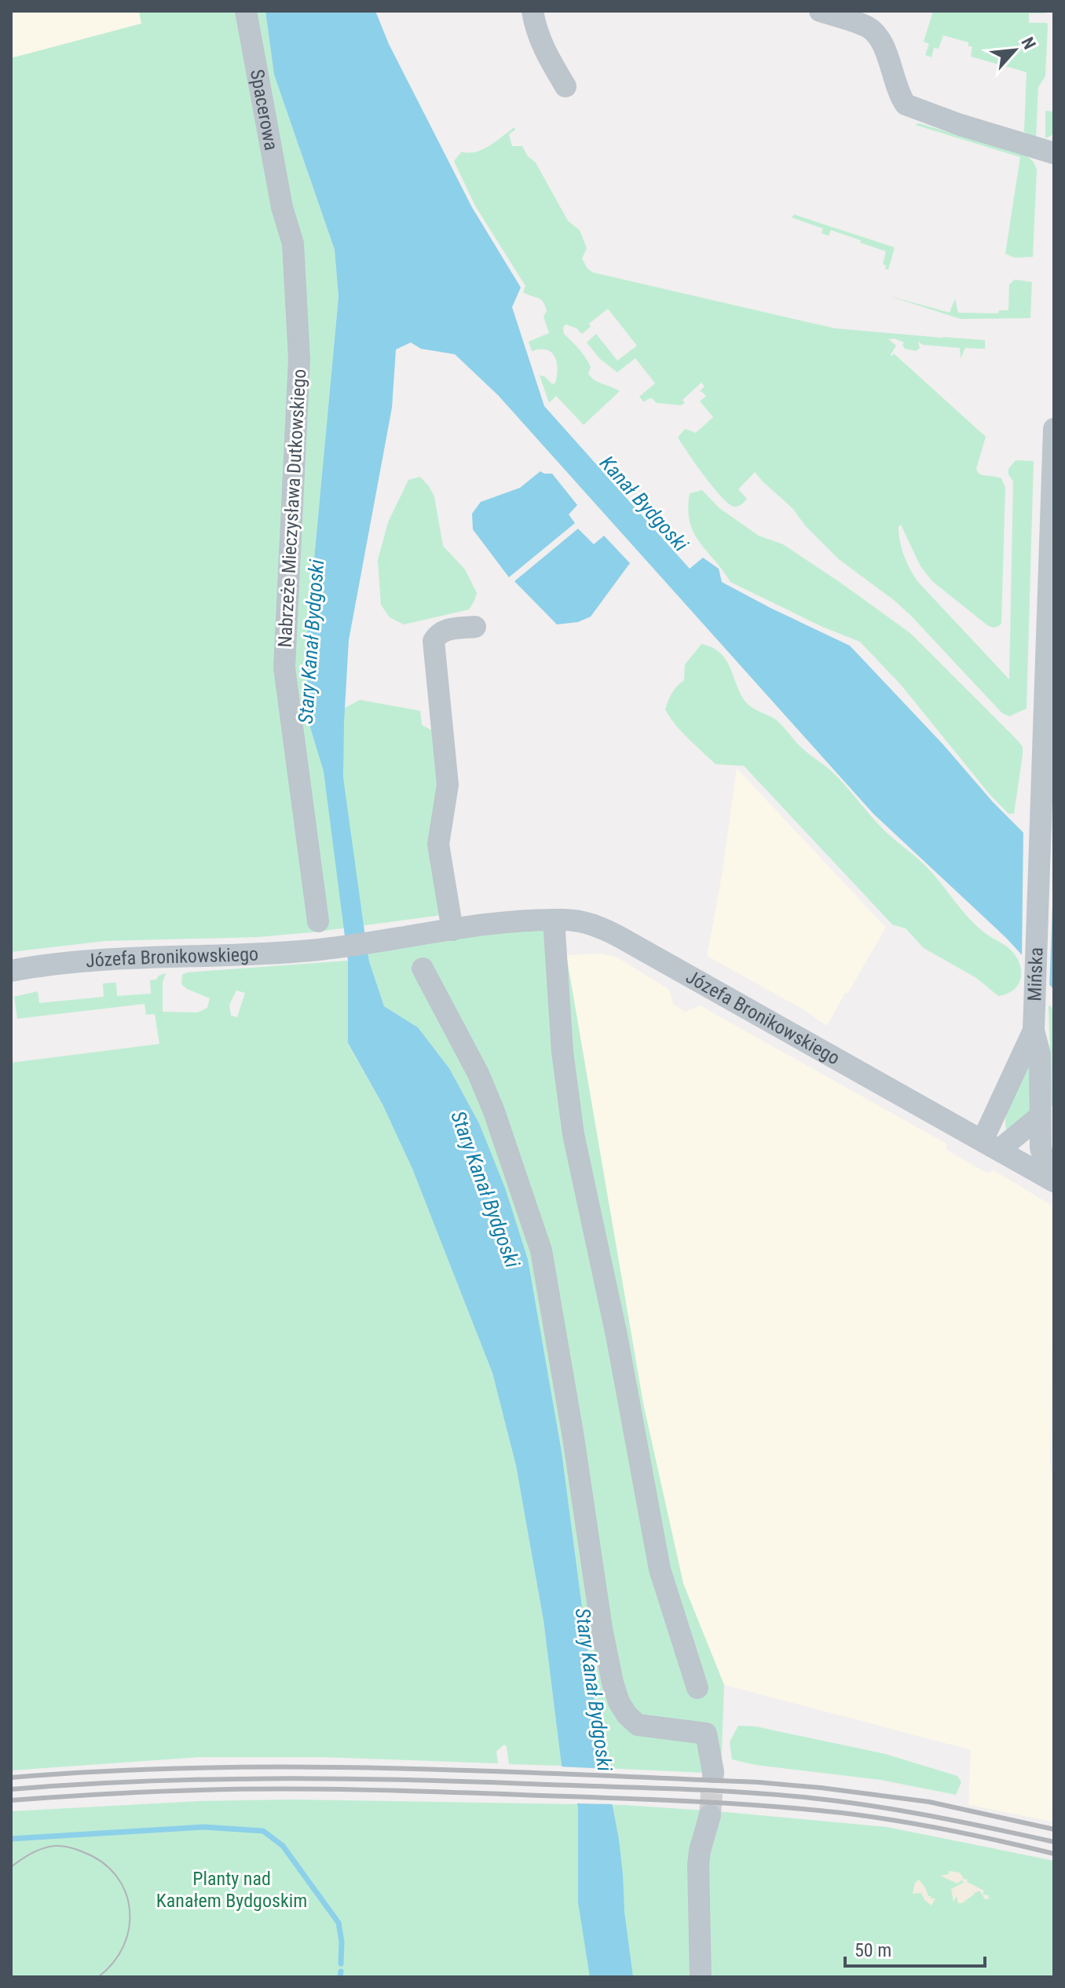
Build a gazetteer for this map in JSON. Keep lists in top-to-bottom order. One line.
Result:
{"streets":{"street":["Spacerowa","Nabrzeże Mieczysława Dutkowskiego","Józefa Bronikowskiego","Mińska"]},"crossings":[["Spacerowa","Nabrzeże Mieczysława Dutkowskiego"],["Józefa Bronikowskiego","Mińska"]],"water":["Kanał Bydgoski","Stary Kanał Bydgoski"],"parks":["Planty nad Kanałem Bydgoskim"],"scale_bar":"50 m","north":"top right"}
